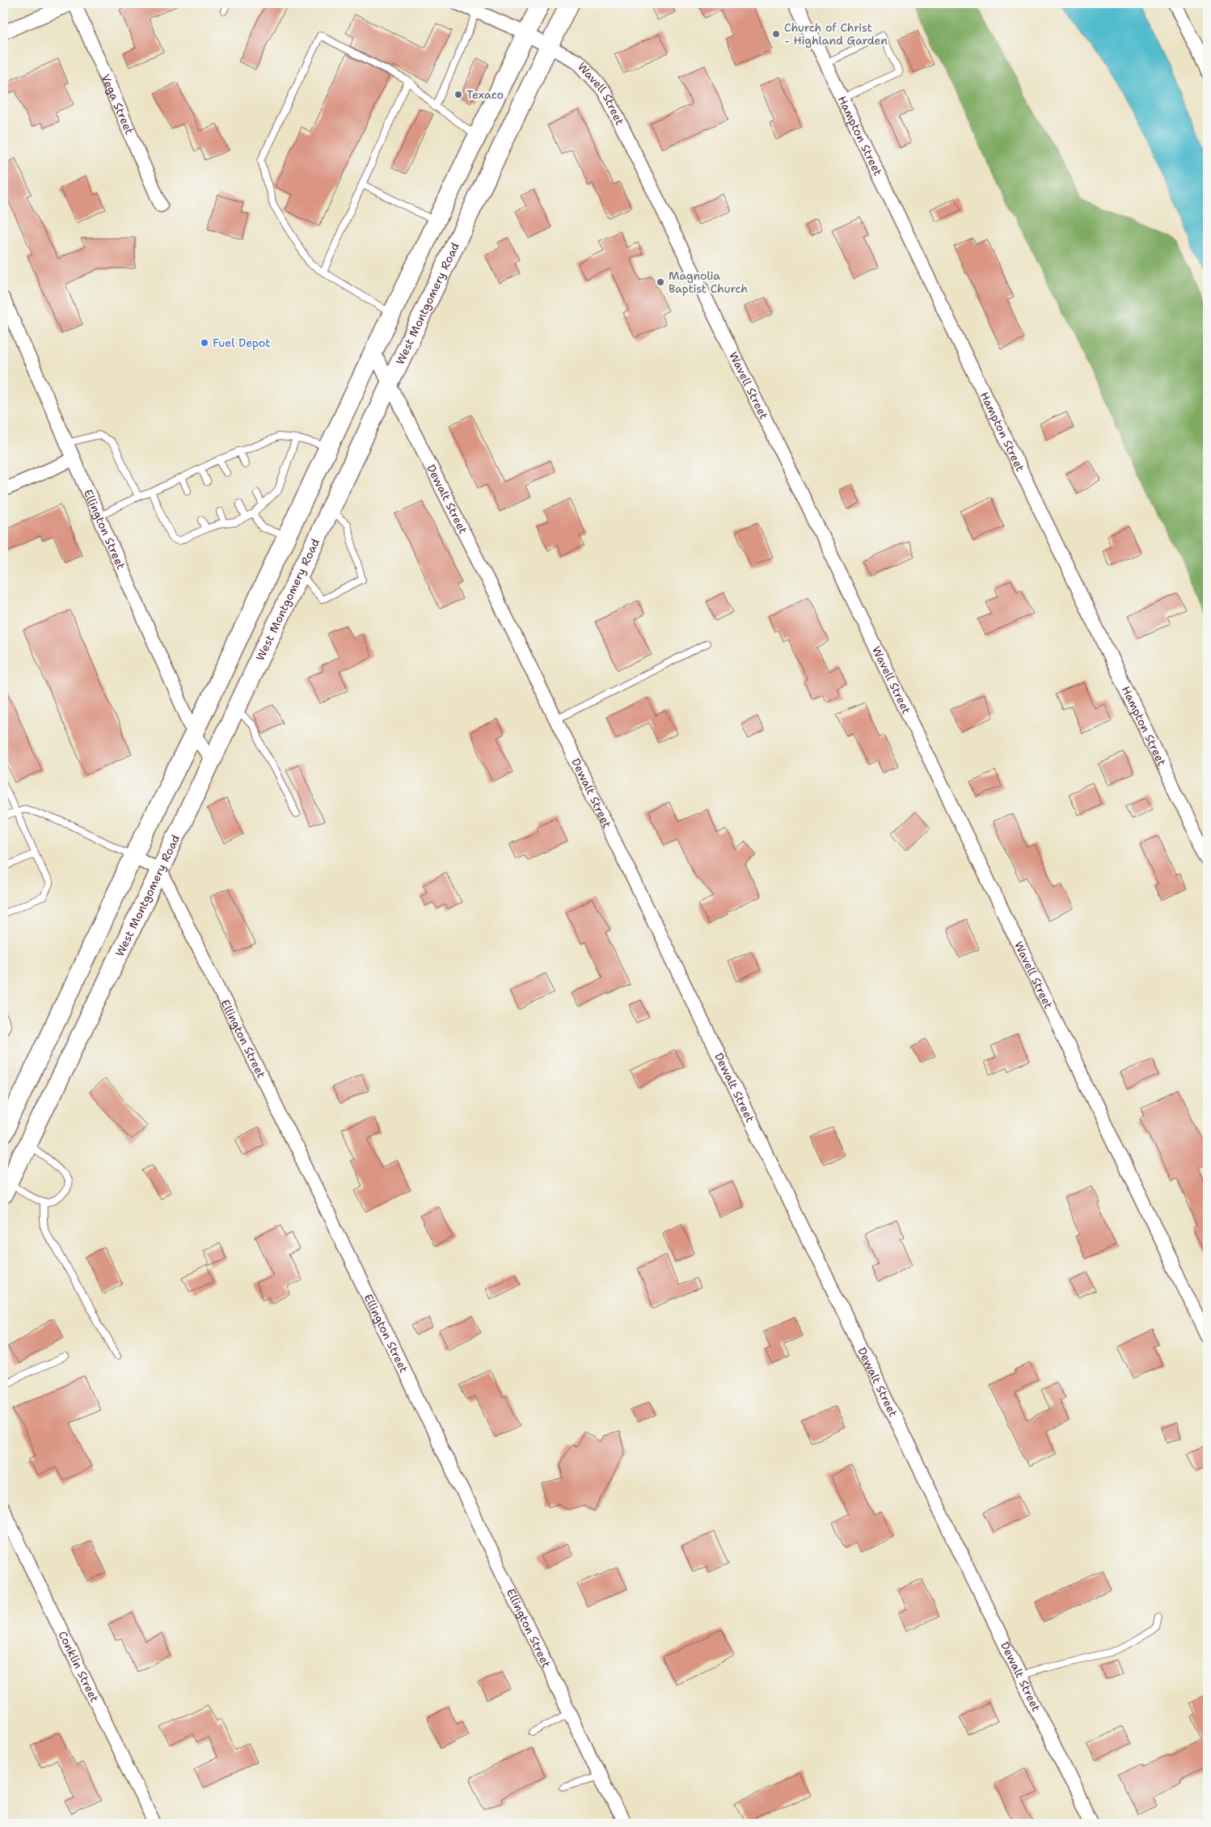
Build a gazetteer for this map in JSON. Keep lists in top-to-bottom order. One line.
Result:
{"streets":{"main road":["West Montgomery Road"],"street":["Wavell Street","Vega Street","Hampton Street","Dewalt Street","Ellington Street","Conklin Street"]},"crossings":[["Wavell Street","West Montgomery Road"],["West Montgomery Road","Dewalt Street"],["West Montgomery Road","Ellington Street"]],"places":["Church of Christ - Highland Garden","Texaco","Magnolia Baptist Church","Fuel Depot"]}
